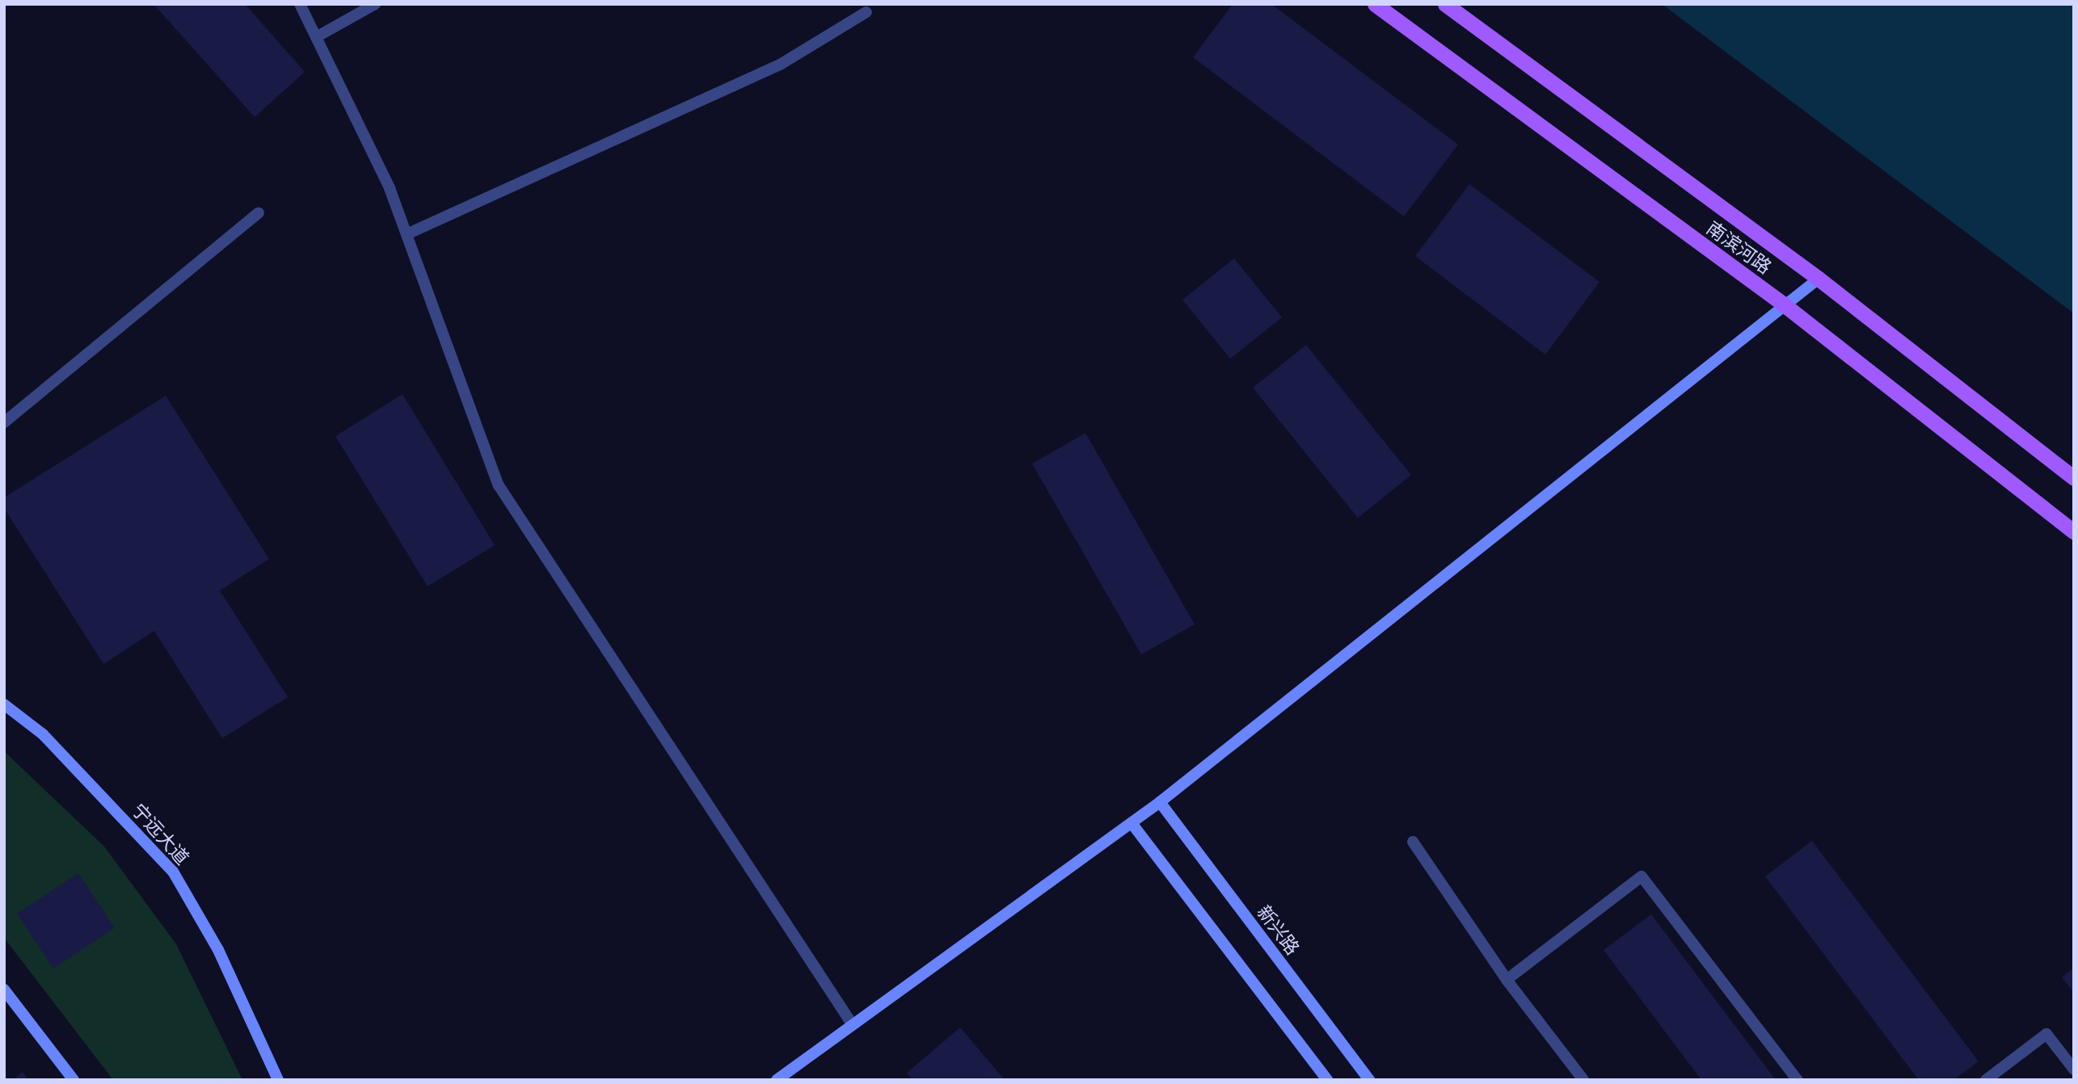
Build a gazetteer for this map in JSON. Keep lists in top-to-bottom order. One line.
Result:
{"streets":{"main road":["南滨河路","宁远大道","新兴路"]}}
